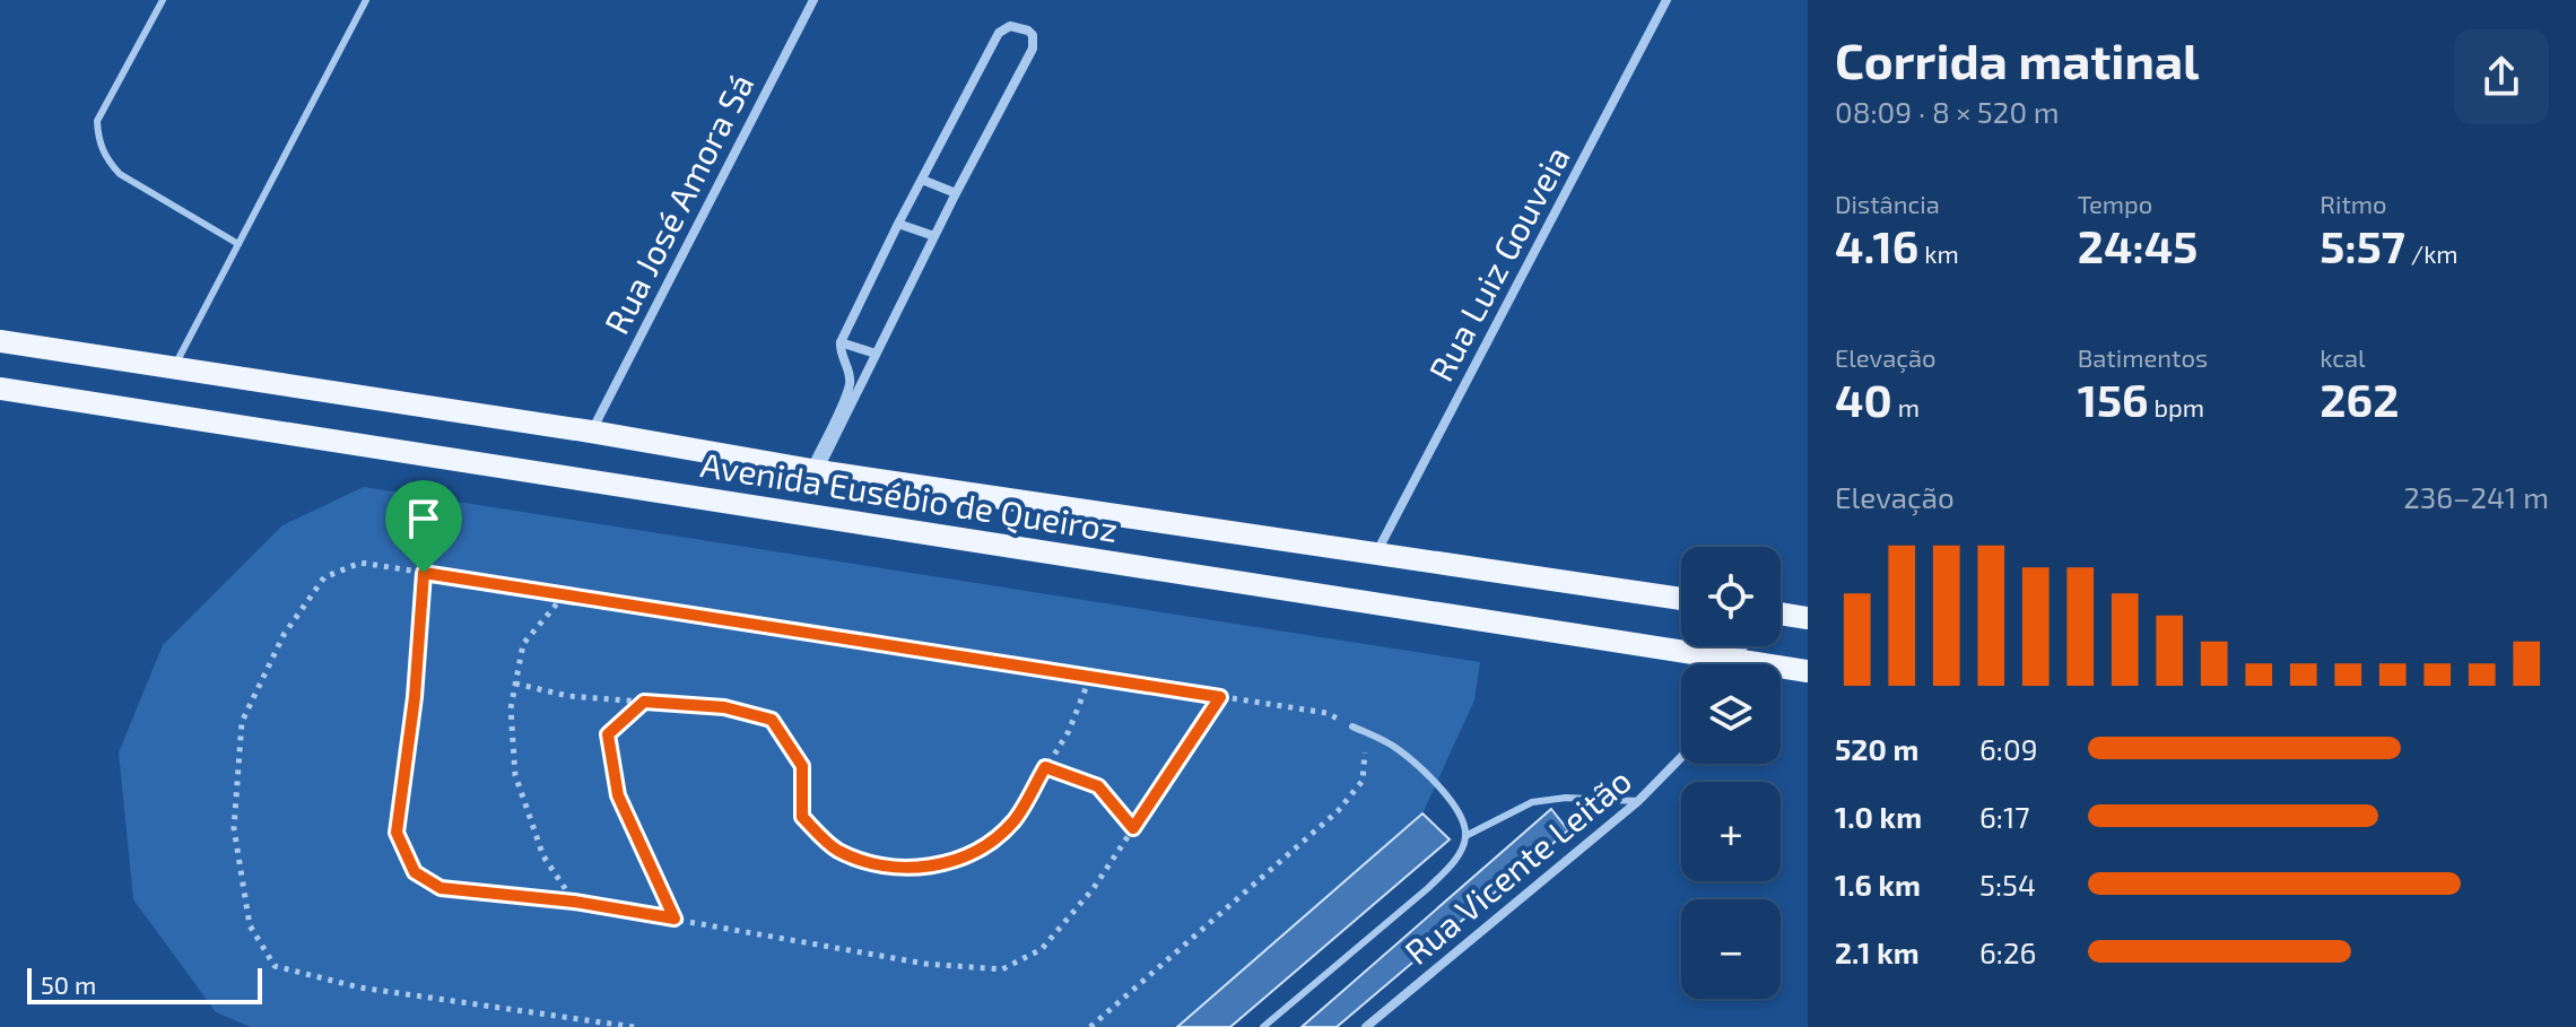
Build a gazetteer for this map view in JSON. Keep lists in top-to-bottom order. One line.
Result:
{"streets":{"main road":["Avenida Eusébio de Queiroz"],"street":["Rua José Amora Sá","Rua Luiz Gouveia","Rua Vicente Leitão"]},"crossings":[["Rua José Amora Sá","Avenida Eusébio de Queiroz"],["Rua Luiz Gouveia","Avenida Eusébio de Queiroz"]],"scale_bar":"50 m","page":{"heading":["Corrida matinal","08:09 · 8 × 520 m"],"stats":[["Distância","4.16 km"],["Tempo","24:45"],["Ritmo","5:57 /km"],["Elevação","40 m"],["Batimentos","156 bpm"],["kcal","262"]],"chart":["Elevação","236–241 m"],"map_buttons":["+","−"],"list":[{"name":"520 m","note":"6:09"},{"name":"1.0 km","note":"6:17"},{"name":"1.6 km","note":"5:54"},{"name":"2.1 km","note":"6:26"}],"scale":"50 m"}}
